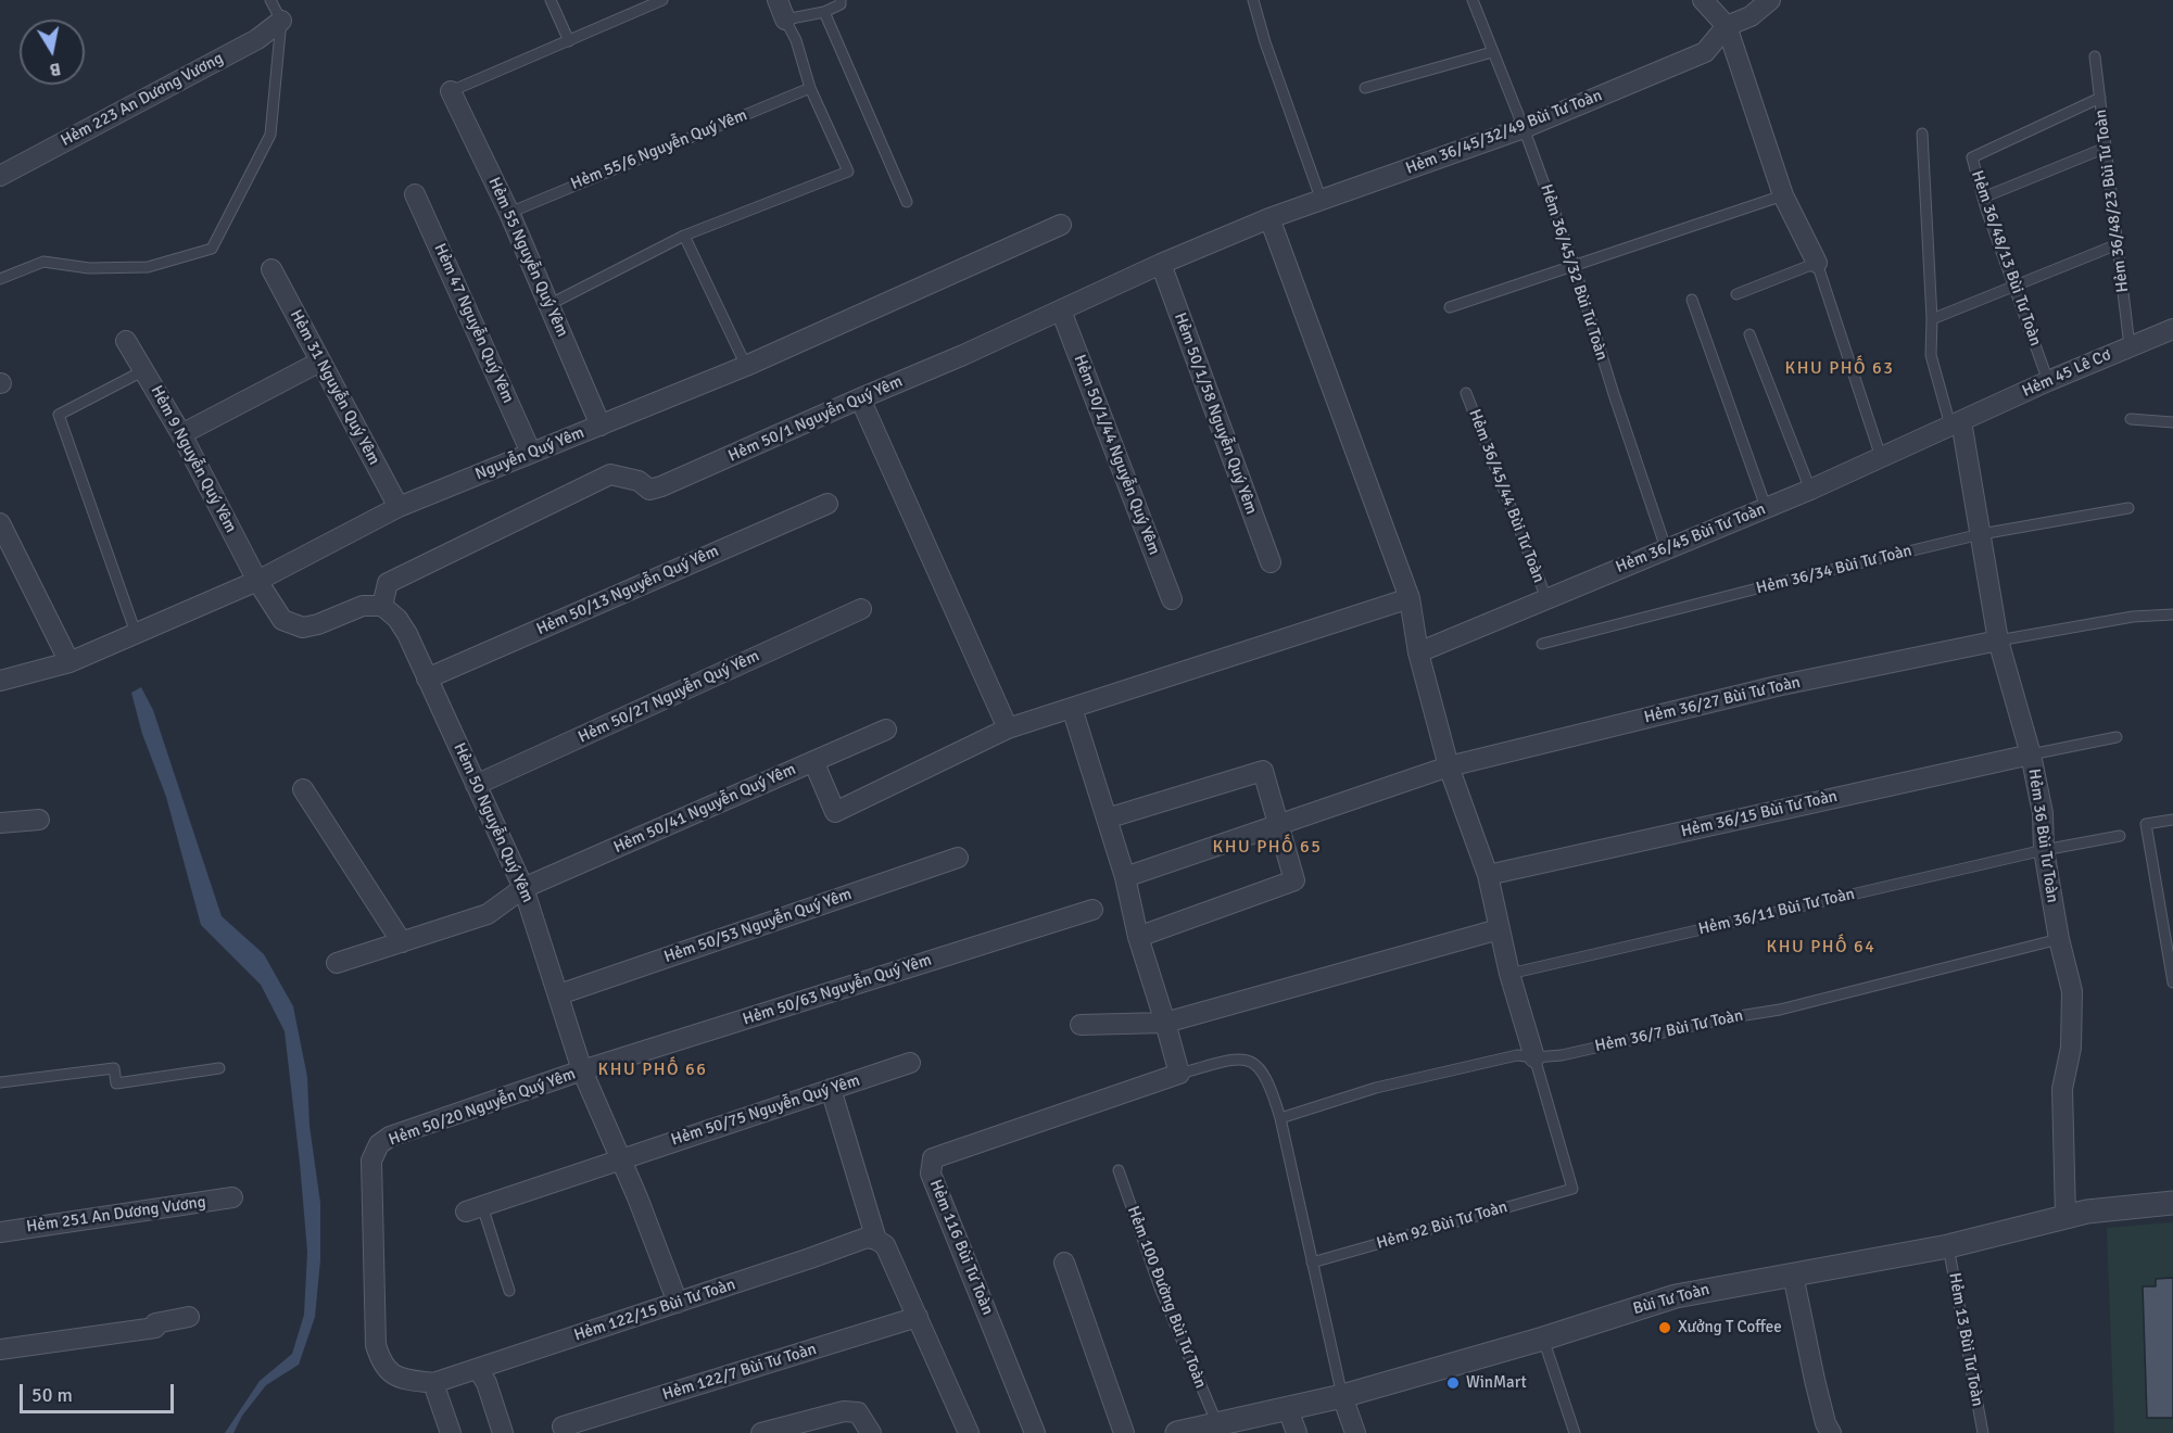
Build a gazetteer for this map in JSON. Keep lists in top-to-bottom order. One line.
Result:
{"streets":{"street":["Hẻm 223 An Dương Vương","Hẻm 36/45/32/49 Bùi Tư Toàn","Hẻm 55 Nguyễn Quý Yêm","Hẻm 47 Nguyễn Quý Yêm","Hẻm 45 Lê Cơ","Hẻm 31 Nguyễn Quý Yêm","Hẻm 50/1/58 Nguyễn Quý Yêm","Hẻm 50/1 Nguyễn Quý Yêm","Nguyễn Quý Yêm","Hẻm 50/1/44 Nguyễn Quý Yêm","Hẻm 9 Nguyễn Quý Yêm","Hẻm 36/45 Bùi Tư Toàn","Hẻm 50/13 Nguyễn Quý Yêm","Hẻm 50/27 Nguyễn Quý Yêm","Hẻm 36/27 Bùi Tư Toàn","Hẻm 50/41 Nguyễn Quý Yêm","Hẻm 36/15 Bùi Tư Toàn","Hẻm 50 Nguyễn Quý Yêm","Hẻm 36 Bùi Tư Toàn","Hẻm 50/53 Nguyễn Quý Yêm","Hẻm 50/63 Nguyễn Quý Yêm","Hẻm 50/20 Nguyễn Quý Yêm","Hẻm 50/75 Nguyễn Quý Yêm","Hẻm 251 An Dương Vương","Hẻm 116 Bùi Tư Toàn","Bùi Tư Toàn","Hẻm 122/15 Bùi Tư Toàn","Hẻm 122/7 Bùi Tư Toàn"],"lane":["Hẻm 55/6 Nguyễn Quý Yêm","Hẻm 36/48/23 Bùi Tư Toàn","Hẻm 36/48/13 Bùi Tư Toàn","Hẻm 36/45/32 Bùi Tư Toàn","Hẻm 36/45/44 Bùi Tư Toàn","Hẻm 36/34 Bùi Tư Toàn","Hẻm 36/11 Bùi Tư Toàn","Hẻm 36/7 Bùi Tư Toàn","Hẻm 92 Bùi Tư Toàn","Hẻm 100 Đường Bùi Tư Toàn","Hẻm 13 Bùi Tư Toàn"]},"crossings":[["Hẻm 36/45/32/49 Bùi Tư Toàn","Hẻm 36/45/32 Bùi Tư Toàn"],["Hẻm 36/45/32/49 Bùi Tư Toàn","Hẻm 50/1 Nguyễn Quý Yêm"],["Hẻm 55/6 Nguyễn Quý Yêm","Hẻm 55 Nguyễn Quý Yêm"],["Hẻm 36/48/23 Bùi Tư Toàn","Hẻm 36/48/13 Bùi Tư Toàn"],["Hẻm 36/48/23 Bùi Tư Toàn","Hẻm 45 Lê Cơ"],["Hẻm 55 Nguyễn Quý Yêm","Nguyễn Quý Yêm"],["Hẻm 36/48/13 Bùi Tư Toàn","Hẻm 45 Lê Cơ"],["Hẻm 36/45/32 Bùi Tư Toàn","Hẻm 36/45 Bùi Tư Toàn"],["Hẻm 47 Nguyễn Quý Yêm","Nguyễn Quý Yêm"],["Hẻm 45 Lê Cơ","Hẻm 36/45 Bùi Tư Toàn"],["Hẻm 45 Lê Cơ","Hẻm 36 Bùi Tư Toàn"],["Hẻm 31 Nguyễn Quý Yêm","Nguyễn Quý Yêm"],["Hẻm 50/1/58 Nguyễn Quý Yêm","Hẻm 50/1 Nguyễn Quý Yêm"],["Hẻm 50/1 Nguyễn Quý Yêm","Hẻm 50/1/44 Nguyễn Quý Yêm"],["Hẻm 50/1 Nguyễn Quý Yêm","Hẻm 50 Nguyễn Quý Yêm"],["Nguyễn Quý Yêm","Hẻm 9 Nguyễn Quý Yêm"],["Hẻm 36/45/44 Bùi Tư Toàn","Hẻm 36/45 Bùi Tư Toàn"],["Hẻm 36/45 Bùi Tư Toàn","Hẻm 36 Bùi Tư Toàn"],["Hẻm 36/34 Bùi Tư Toàn","Hẻm 36 Bùi Tư Toàn"],["Hẻm 50/13 Nguyễn Quý Yêm","Hẻm 50 Nguyễn Quý Yêm"],["Hẻm 50/27 Nguyễn Quý Yêm","Hẻm 50 Nguyễn Quý Yêm"],["Hẻm 36/27 Bùi Tư Toàn","Hẻm 36 Bùi Tư Toàn"],["Hẻm 50/41 Nguyễn Quý Yêm","Hẻm 50 Nguyễn Quý Yêm"],["Hẻm 36/15 Bùi Tư Toàn","Hẻm 36 Bùi Tư Toàn"],["Hẻm 50 Nguyễn Quý Yêm","Hẻm 50/53 Nguyễn Quý Yêm"],["Hẻm 50 Nguyễn Quý Yêm","Hẻm 50/63 Nguyễn Quý Yêm"],["Hẻm 50 Nguyễn Quý Yêm","Hẻm 50/20 Nguyễn Quý Yêm"],["Hẻm 50 Nguyễn Quý Yêm","Hẻm 50/75 Nguyễn Quý Yêm"],["Hẻm 50 Nguyễn Quý Yêm","Hẻm 122/15 Bùi Tư Toàn"],["Hẻm 36 Bùi Tư Toàn","Hẻm 36/11 Bùi Tư Toàn"],["Hẻm 36 Bùi Tư Toàn","Hẻm 36/7 Bùi Tư Toàn"],["Hẻm 36 Bùi Tư Toàn","Bùi Tư Toàn"],["Hẻm 50/63 Nguyễn Quý Yêm","Hẻm 50/20 Nguyễn Quý Yêm"],["Hẻm 36/7 Bùi Tư Toàn","Hẻm 92 Bùi Tư Toàn"],["Hẻm 50/20 Nguyễn Quý Yêm","Hẻm 122/15 Bùi Tư Toàn"],["Hẻm 100 Đường Bùi Tư Toàn","Bùi Tư Toàn"],["Bùi Tư Toàn","Hẻm 13 Bùi Tư Toàn"]],"districts":["KHU PHỐ 63","KHU PHỐ 65","KHU PHỐ 64","KHU PHỐ 66"],"places":["Xưởng T Coffee","WinMart"],"scale_bar":"50 m","north":"bottom"}
